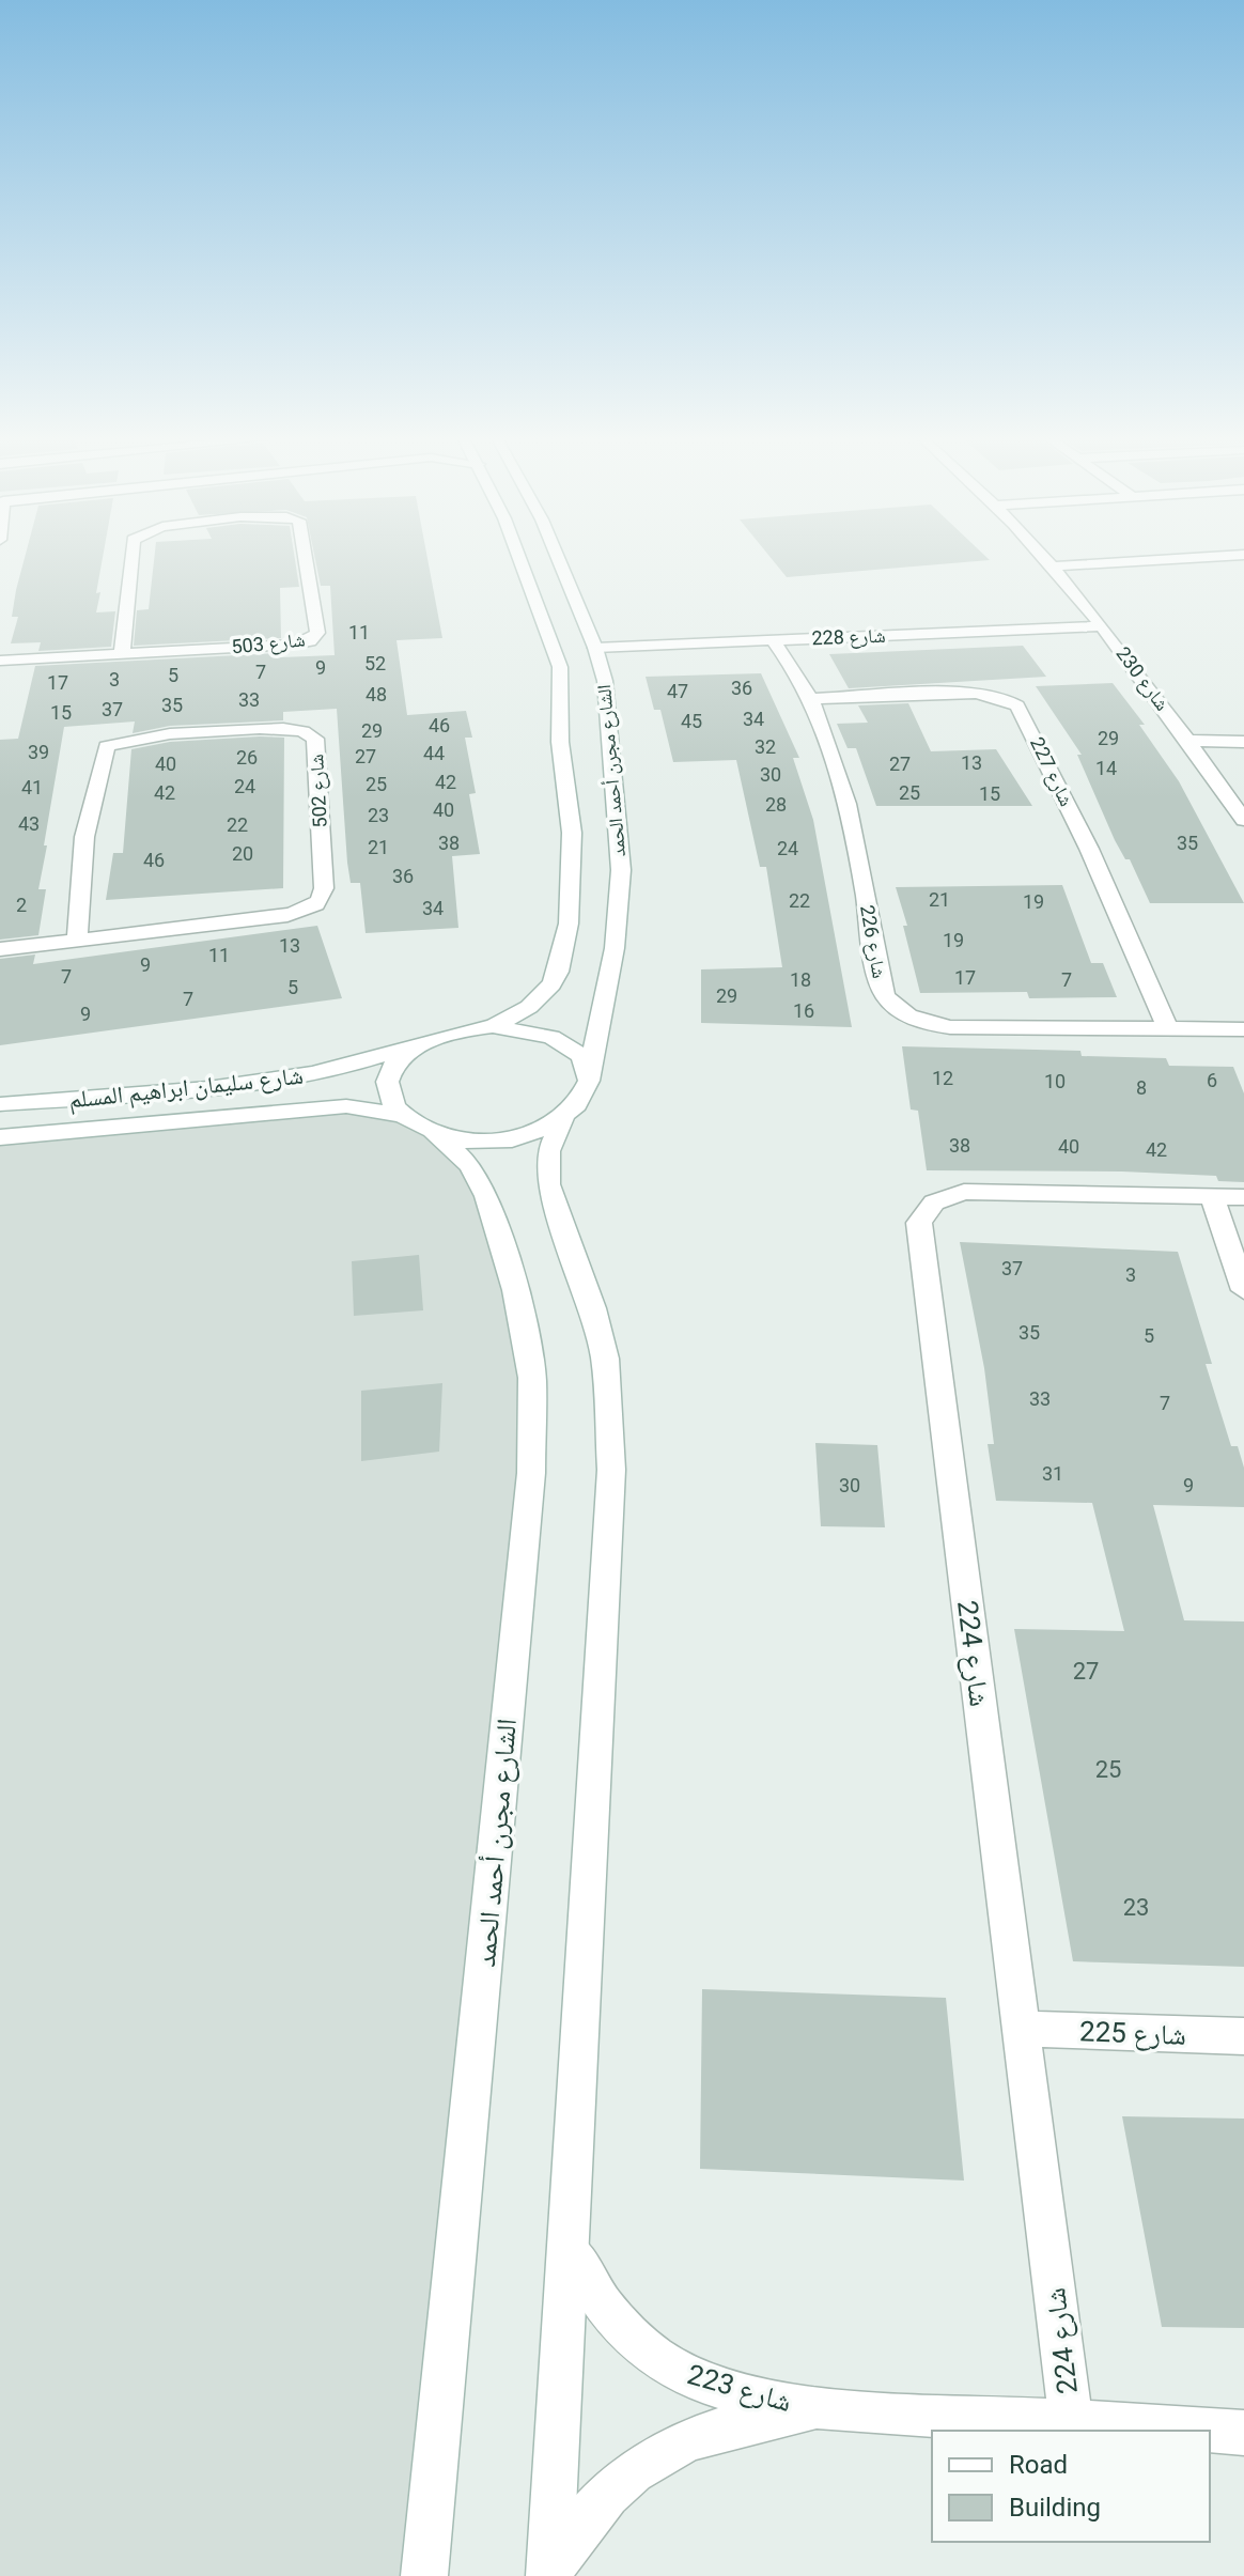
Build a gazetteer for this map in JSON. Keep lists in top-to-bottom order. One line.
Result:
{"streets":{"street":["شارع 228","شارع 503","شارع 230","الشارع مجرن أحمد الحمد","شارع 227","شارع 502","شارع 226","شارع سليمان ابراهيم المسلم","شارع 224","شارع 225","شارع 223"]},"crossings":[["شارع 228","شارع 230"],["شارع 228","الشارع مجرن أحمد الحمد"],["شارع 228","شارع 226"],["الشارع مجرن أحمد الحمد","شارع سليمان ابراهيم المسلم"],["شارع 227","شارع 226"],["شارع 224","شارع 225"],["شارع 224","شارع 223"]],"house_numbers":["11","52","9","7","5","3","17","36","47","48","33","35","37","15","34","45","46","29","29","32","39","44","27","26","13","40","27","14","30","42","25","24","41","42","25","15","28","40","23","43","22","38","35","21","24","20","46","36","21","22","19","2","34","19","13","11","9","7","17","18","7","5","29","7","16","9","12","6","10","8","38","40","42","37","3","35","5","33","7","31","30","9","27","25","23"],"legend":["Road","Building"]}
